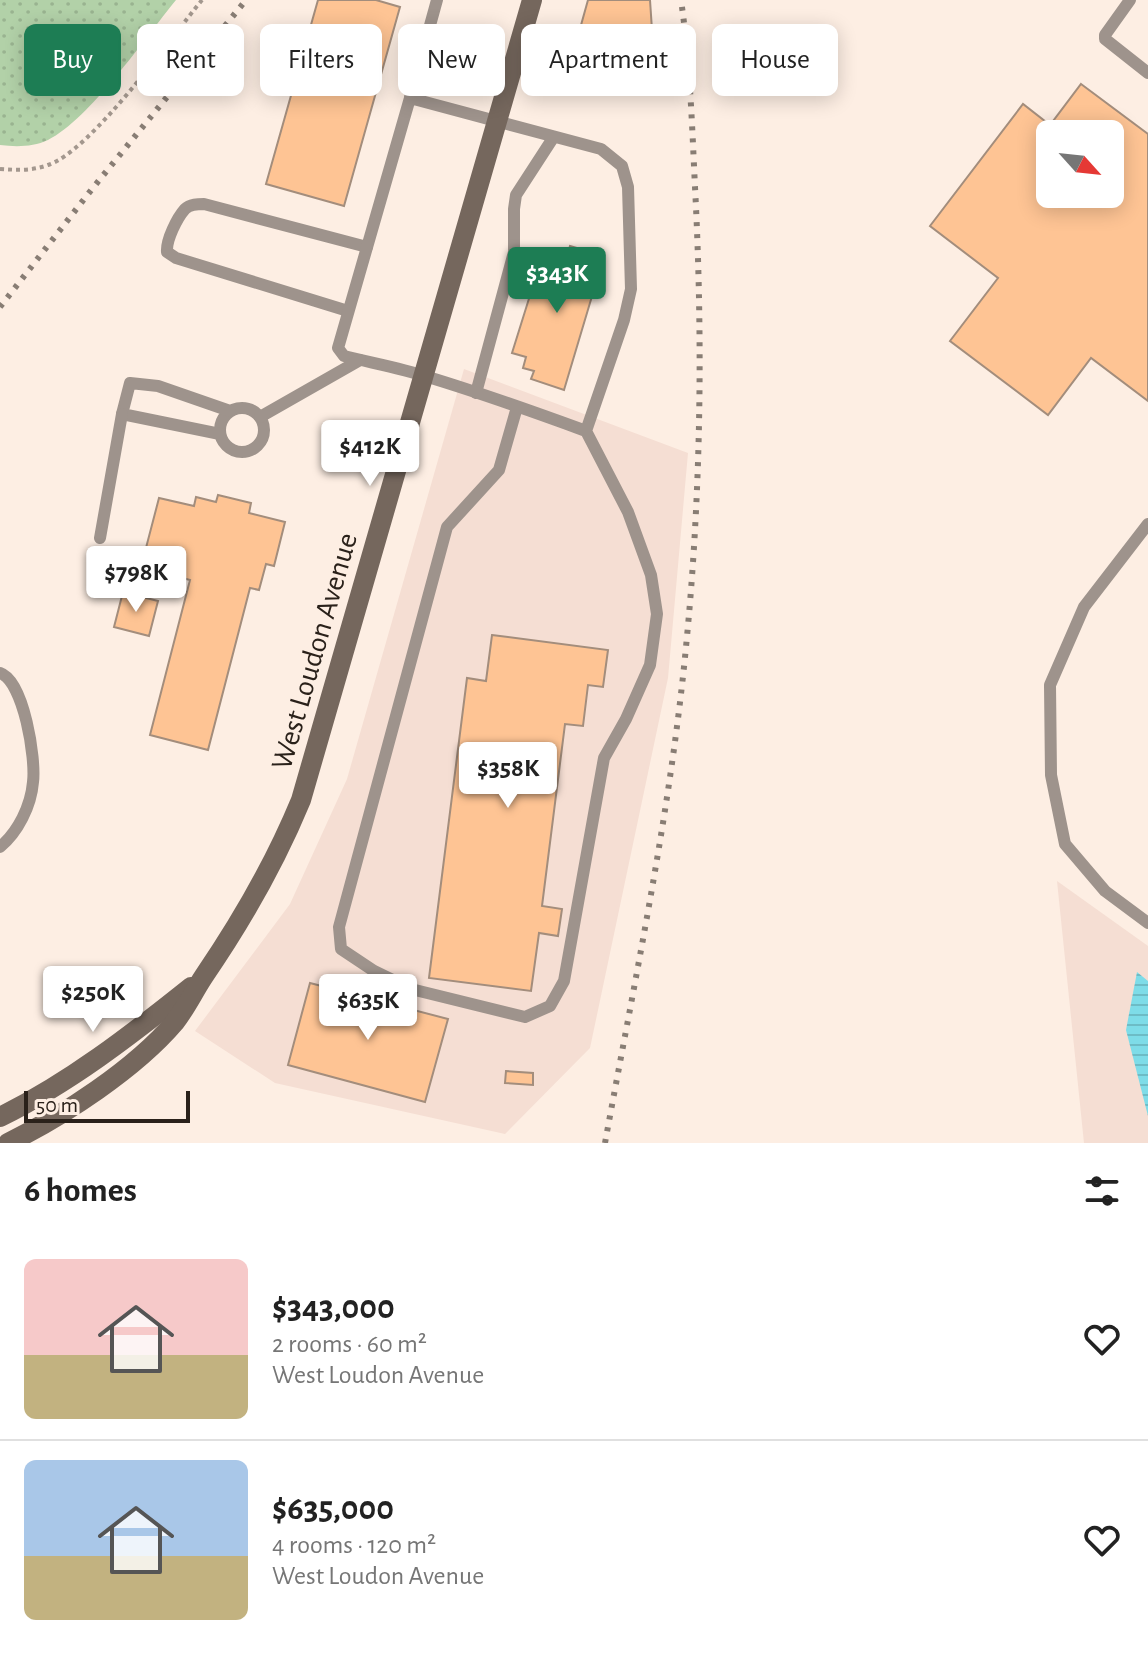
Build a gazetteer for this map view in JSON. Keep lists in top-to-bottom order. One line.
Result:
{"streets":{"main road":["West Loudon Avenue"]},"scale_bar":"50 m","north":"bottom right","page":{"chip":["Buy","Rent","Filters","New","Apartment","House"],"price":["$343K","$412K","$798K","$358K","$250K","$635K"],"scale":"50 m","heading":"6 homes","list":[{"name":"$343,000","note":"2 rooms · 60 m² · West Loudon Avenue"},{"name":"$635,000","note":"4 rooms · 120 m² · West Loudon Avenue"}]}}
